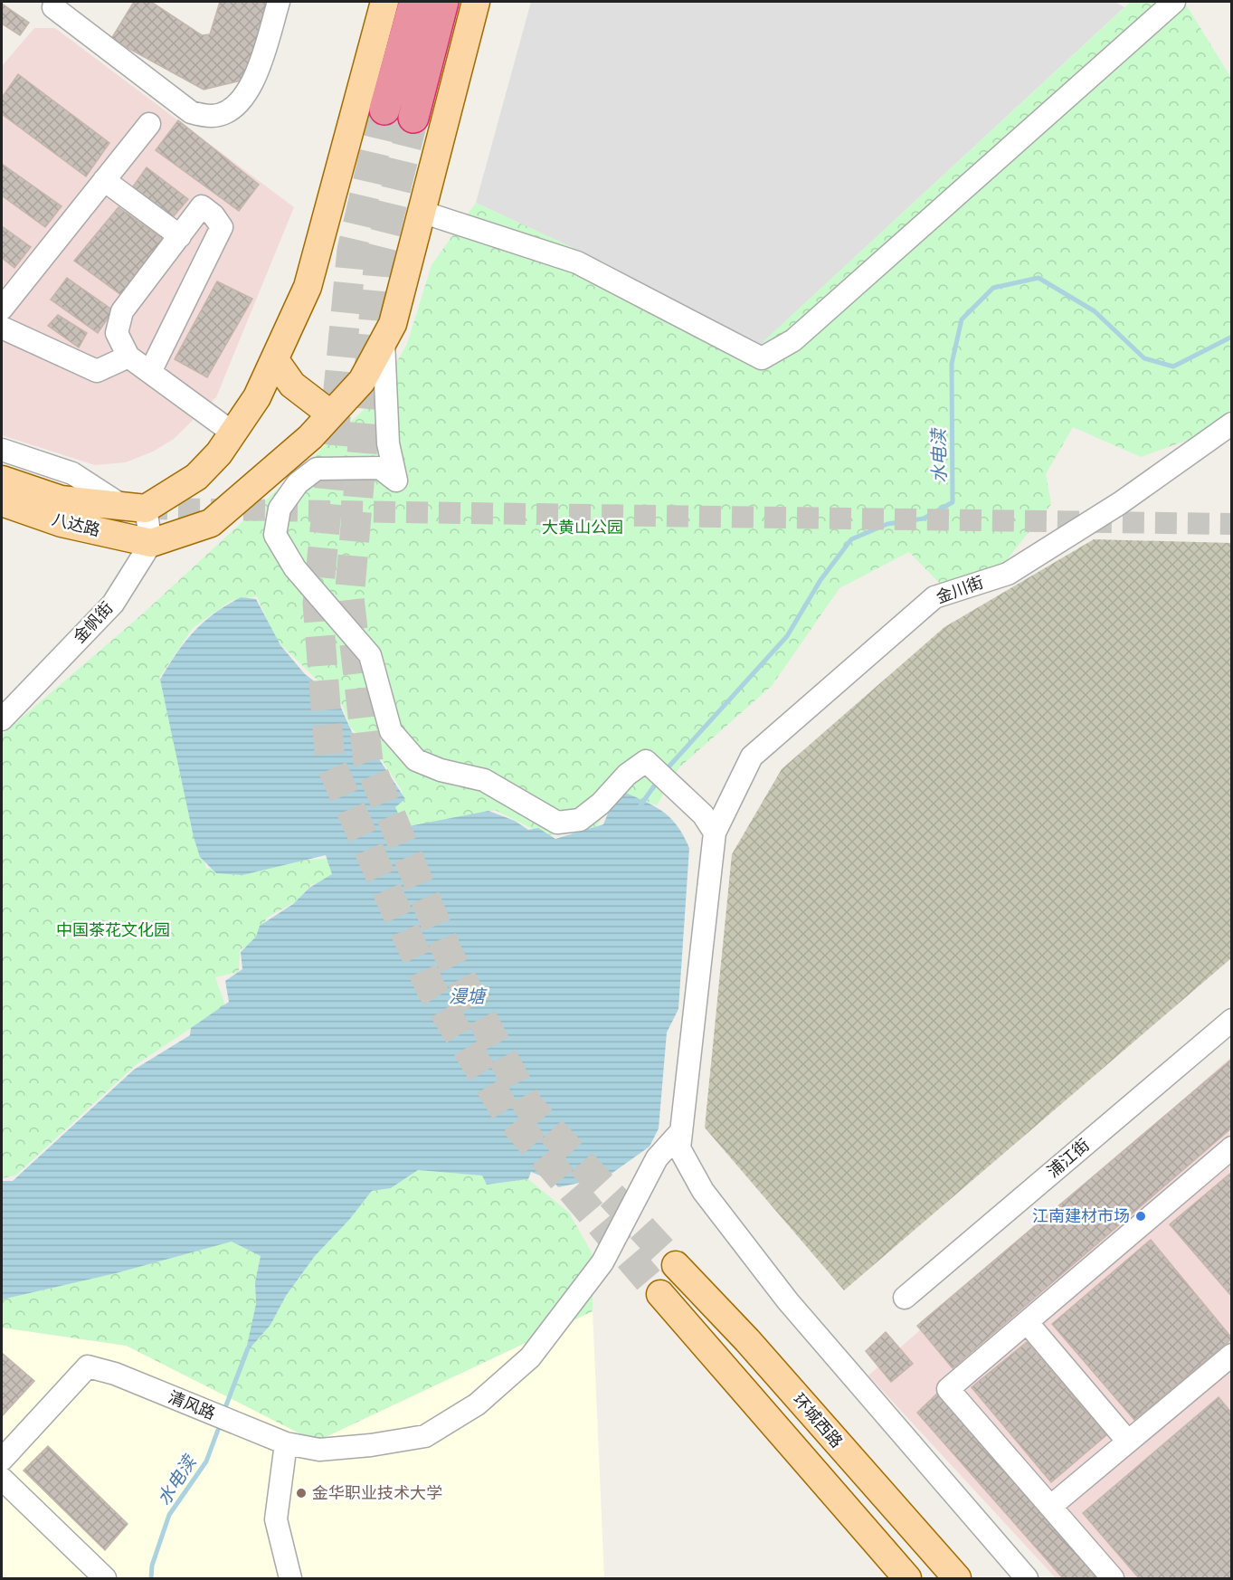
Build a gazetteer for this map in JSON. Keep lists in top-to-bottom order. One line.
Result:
{"streets":{"main road":["八达路","环城西路"],"street":["金川街","金帆街","浦江街","清风路"]},"crossings":[["八达路","金帆街"]],"water":["水电渎","漫塘"],"parks":["大黄山公园","中国茶花文化园"],"places":["江南建材市场","金华职业技术大学"]}
